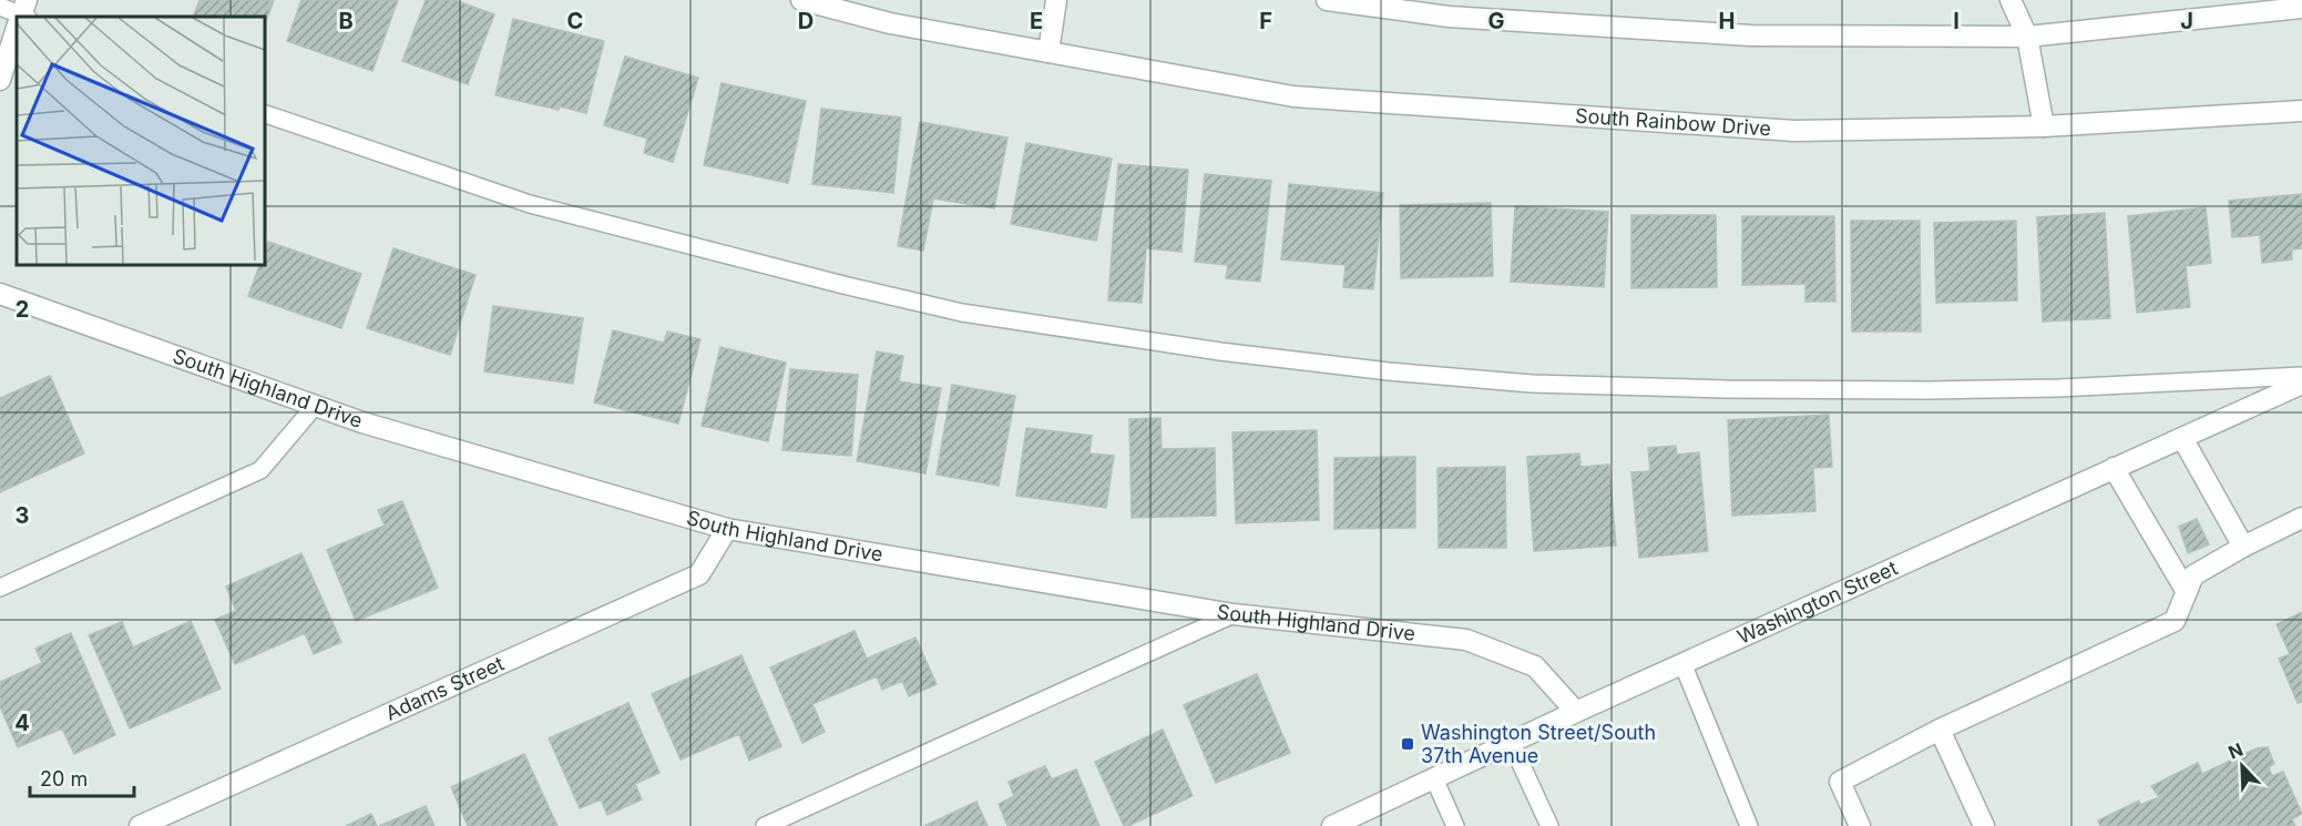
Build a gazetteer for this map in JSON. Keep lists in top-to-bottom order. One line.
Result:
{"streets":{"street":["South Rainbow Drive","South Highland Drive","Washington Street","Adams Street"]},"crossings":[["South Highland Drive","Washington Street"],["South Highland Drive","Adams Street"]],"places":{"transit":["Washington Street/South 37th Avenue"]},"scale_bar":"20 m","north":"top left","grid":{"columns":["B","C","D","E","F","G","H","I","J"],"rows":["2","3","4"]}}
